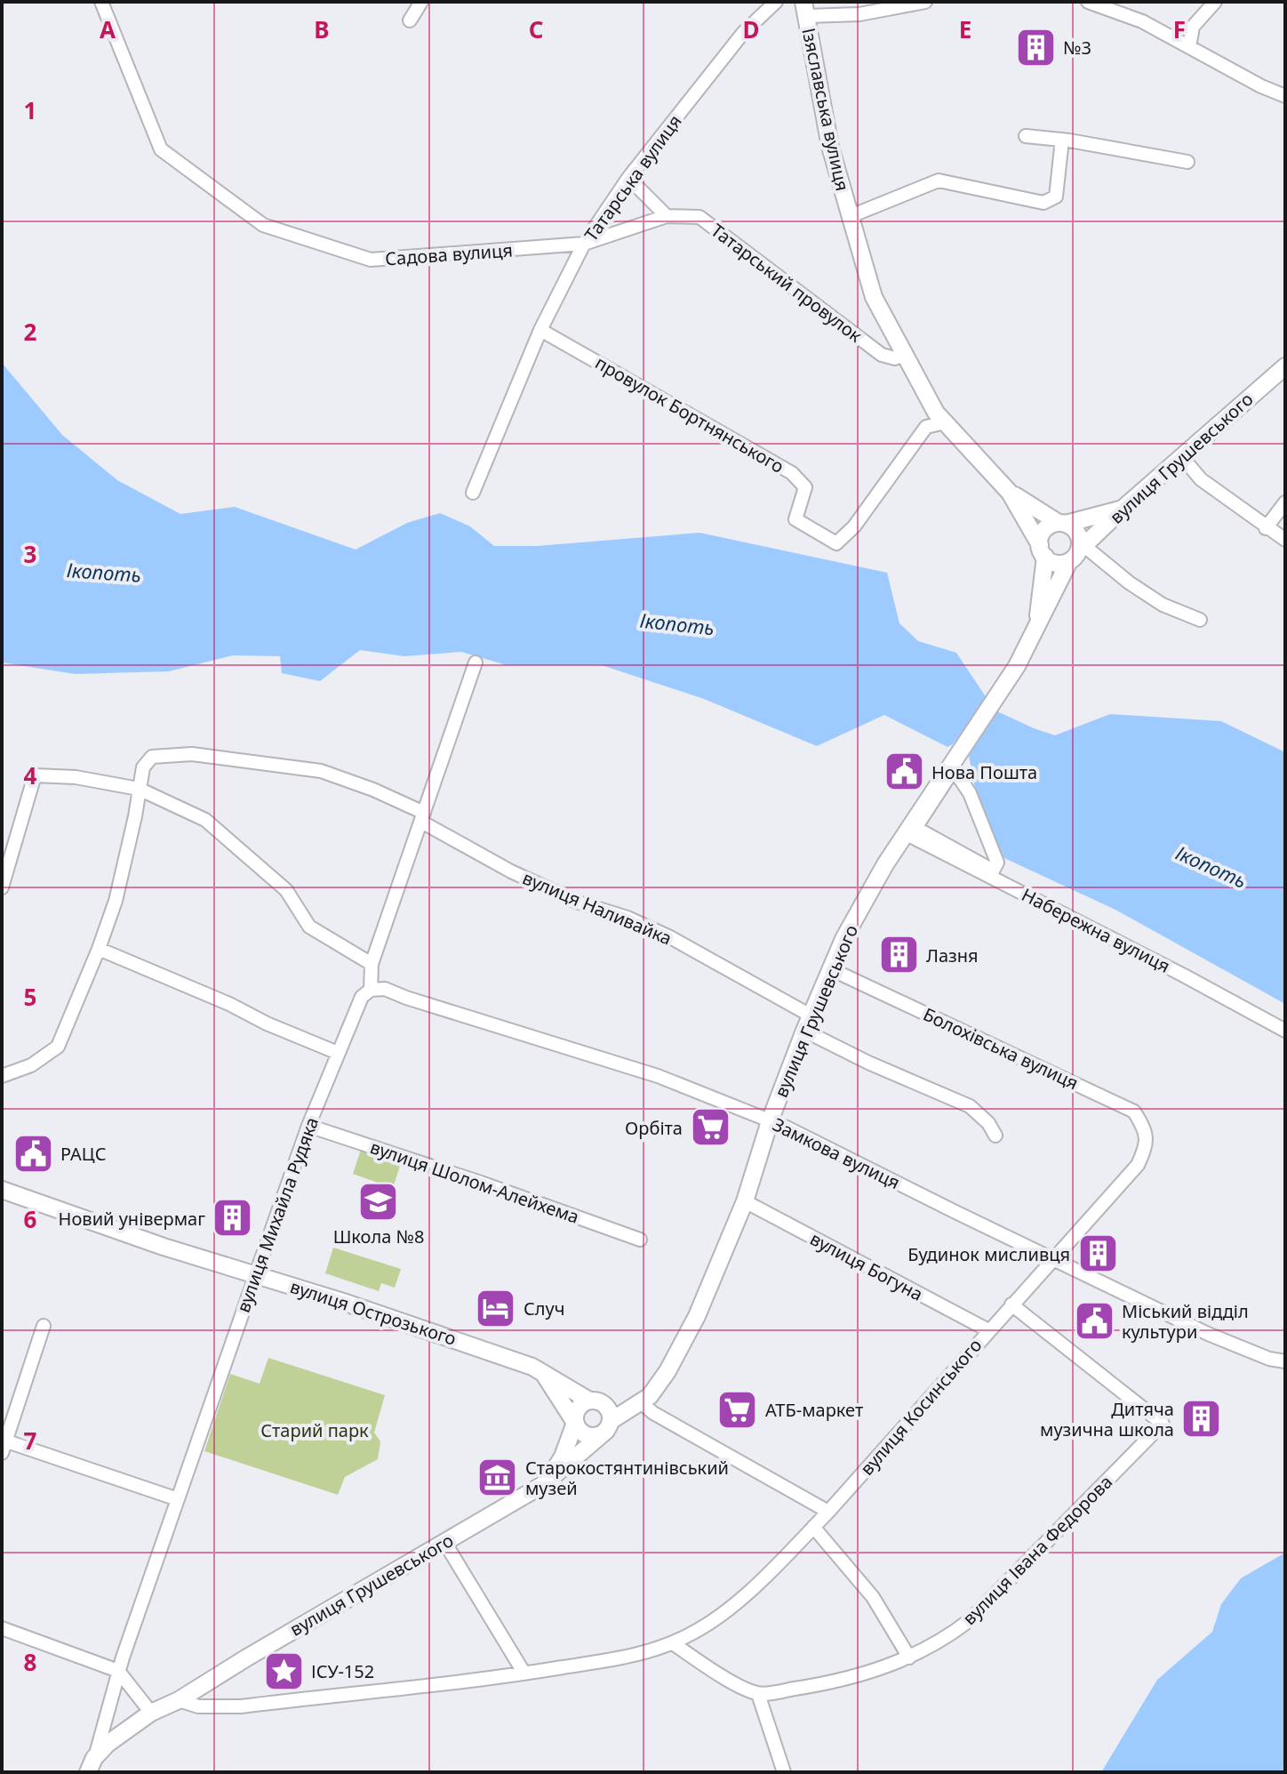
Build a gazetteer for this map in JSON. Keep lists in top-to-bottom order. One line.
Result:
{"streets":{"main road":["Ізяславська вулиця","вулиця Грушевського","вулиця Острозького"],"street":["Татарська вулиця","Садова вулиця","Татарський провулок","провулок Бортнянського","вулиця Наливайка","Набережна вулиця","Болохівська вулиця","Замкова вулиця","вулиця Шолом-Алейхема","вулиця Михайла Рудяка","вулиця Богуна","вулиця Косинського","вулиця Івана Федорова"]},"crossings":[["Ізяславська вулиця","Татарський провулок"],["Ізяславська вулиця","провулок Бортнянського"],["Ізяславська вулиця","вулиця Грушевського"],["Татарська вулиця","Садова вулиця"],["Татарська вулиця","Татарський провулок"],["Татарська вулиця","провулок Бортнянського"],["Садова вулиця","Татарський провулок"],["вулиця Грушевського","вулиця Наливайка"],["вулиця Грушевського","Набережна вулиця"],["вулиця Грушевського","Болохівська вулиця"],["вулиця Грушевського","Замкова вулиця"],["вулиця Грушевського","вулиця Михайла Рудяка"],["вулиця Грушевського","вулиця Богуна"],["вулиця Грушевського","вулиця Острозького"],["Болохівська вулиця","вулиця Косинського"],["Замкова вулиця","вулиця Михайла Рудяка"],["Замкова вулиця","вулиця Косинського"],["вулиця Шолом-Алейхема","вулиця Михайла Рудяка"],["вулиця Михайла Рудяка","вулиця Острозького"],["вулиця Богуна","вулиця Косинського"],["вулиця Косинського","вулиця Івана Федорова"]],"water":["Ікопоть"],"parks":["Старий парк"],"places":{"building":["№3","Лазня","Новий універмаг","Будинок мисливця","Дитяча музична школа"],"public building":["Нова Пошта","РАЦС","Міський відділ культури"],"supermarket":["Орбіта","АТБ-маркет"],"school or university":["Школа №8"],"hotel":["Случ"],"museum":["Старокостянтинівський музей"],"place":["ІСУ-152"]},"grid":{"columns":["A","B","C","D","E","F"],"rows":["1","2","3","4","5","6","7","8"]}}
